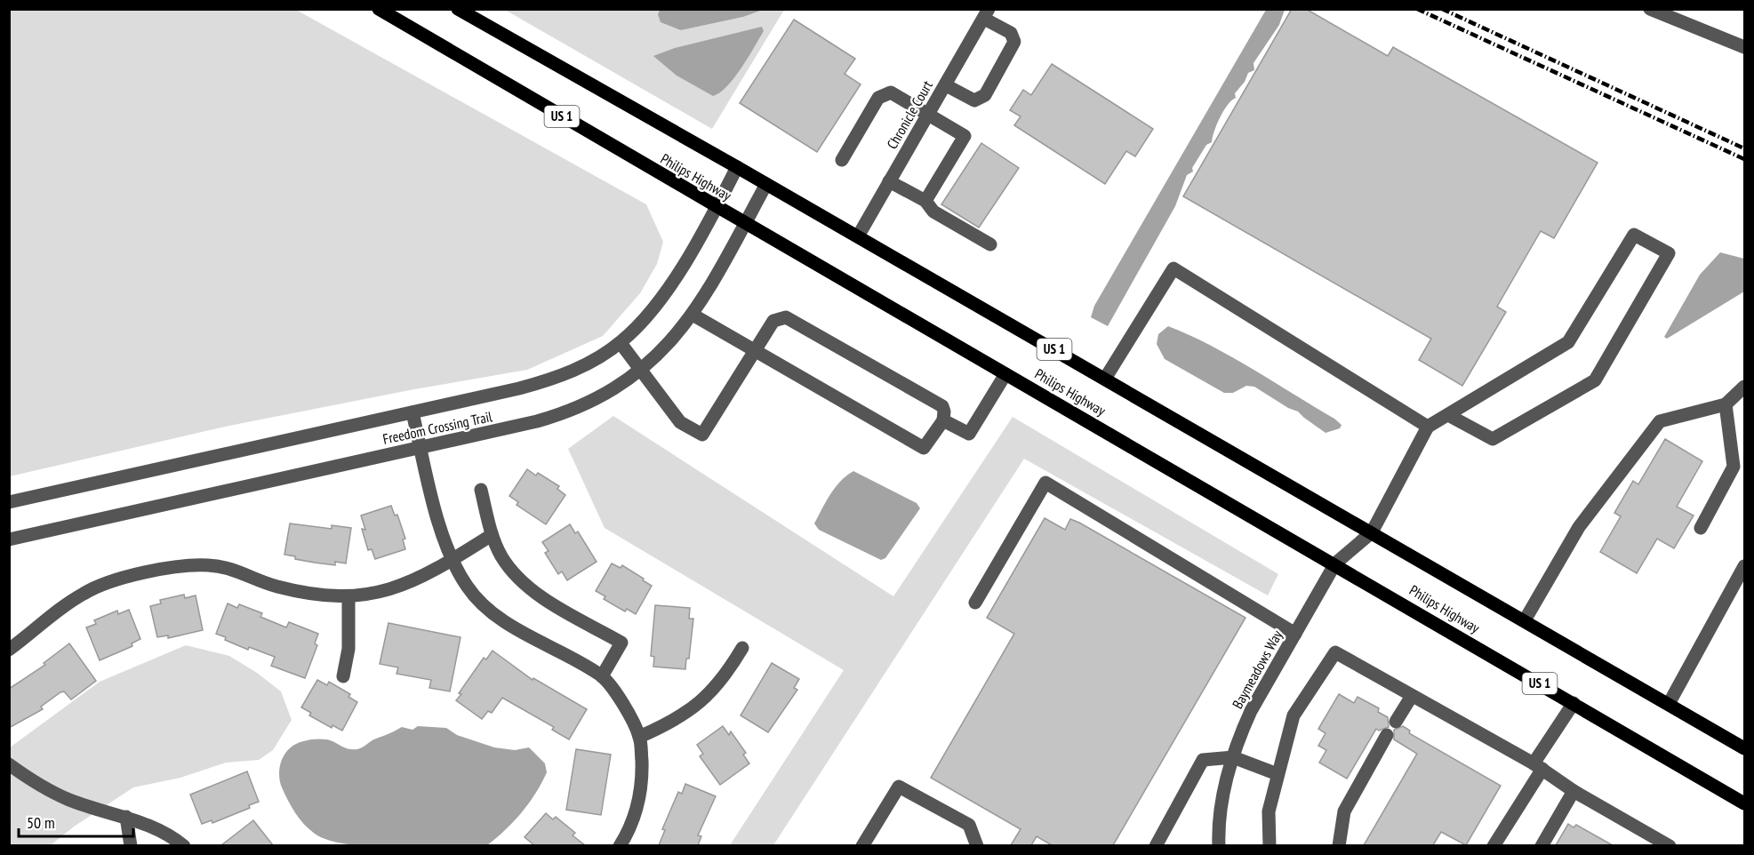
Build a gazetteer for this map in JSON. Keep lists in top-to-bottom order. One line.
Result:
{"streets":{"main road":["US 1","Philips Highway"],"street":["Chronicle Court","Freedom Crossing Trail","Baymeadows Way"]},"crossings":[["Chronicle Court","Philips Highway"],["Philips Highway","Freedom Crossing Trail"],["Philips Highway","Baymeadows Way"]],"scale_bar":"50 m"}
